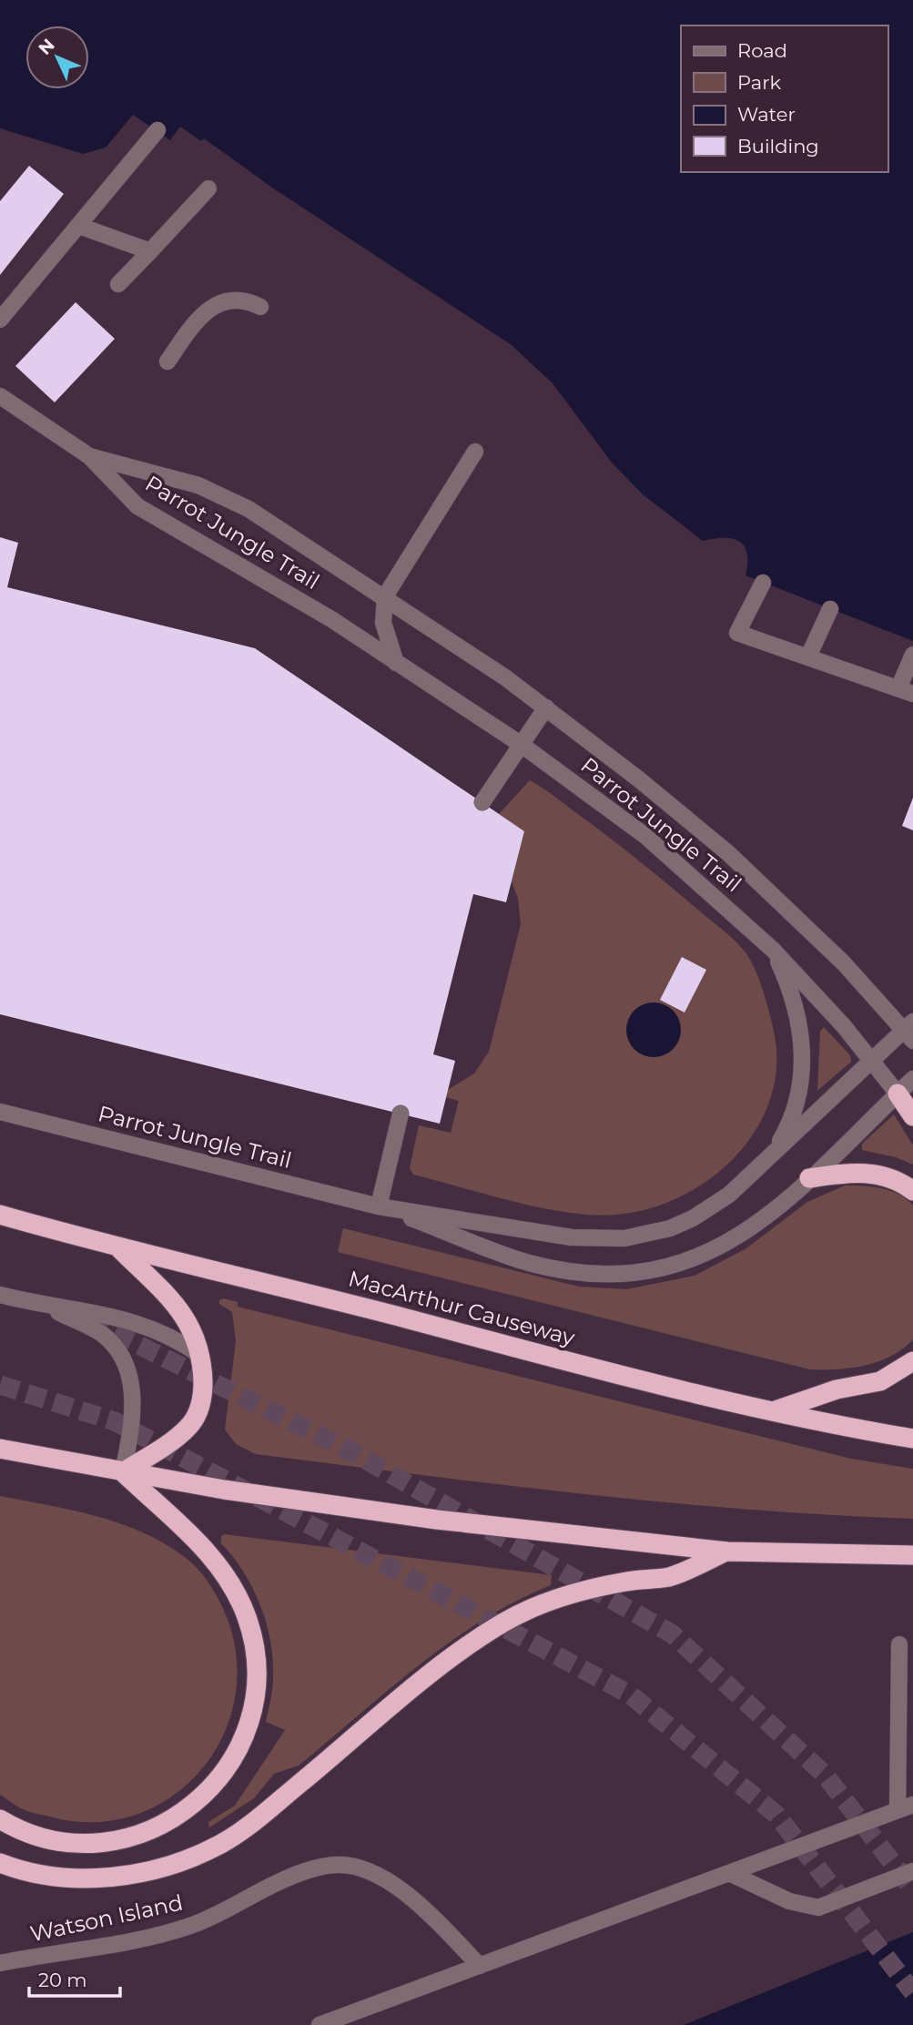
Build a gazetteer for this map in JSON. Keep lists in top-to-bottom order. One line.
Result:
{"streets":{"highway":["MacArthur Causeway"],"street":["Parrot Jungle Trail","Watson Island"]},"legend":["Road","Park","Water","Building"],"scale_bar":"20 m","north":"top left"}
